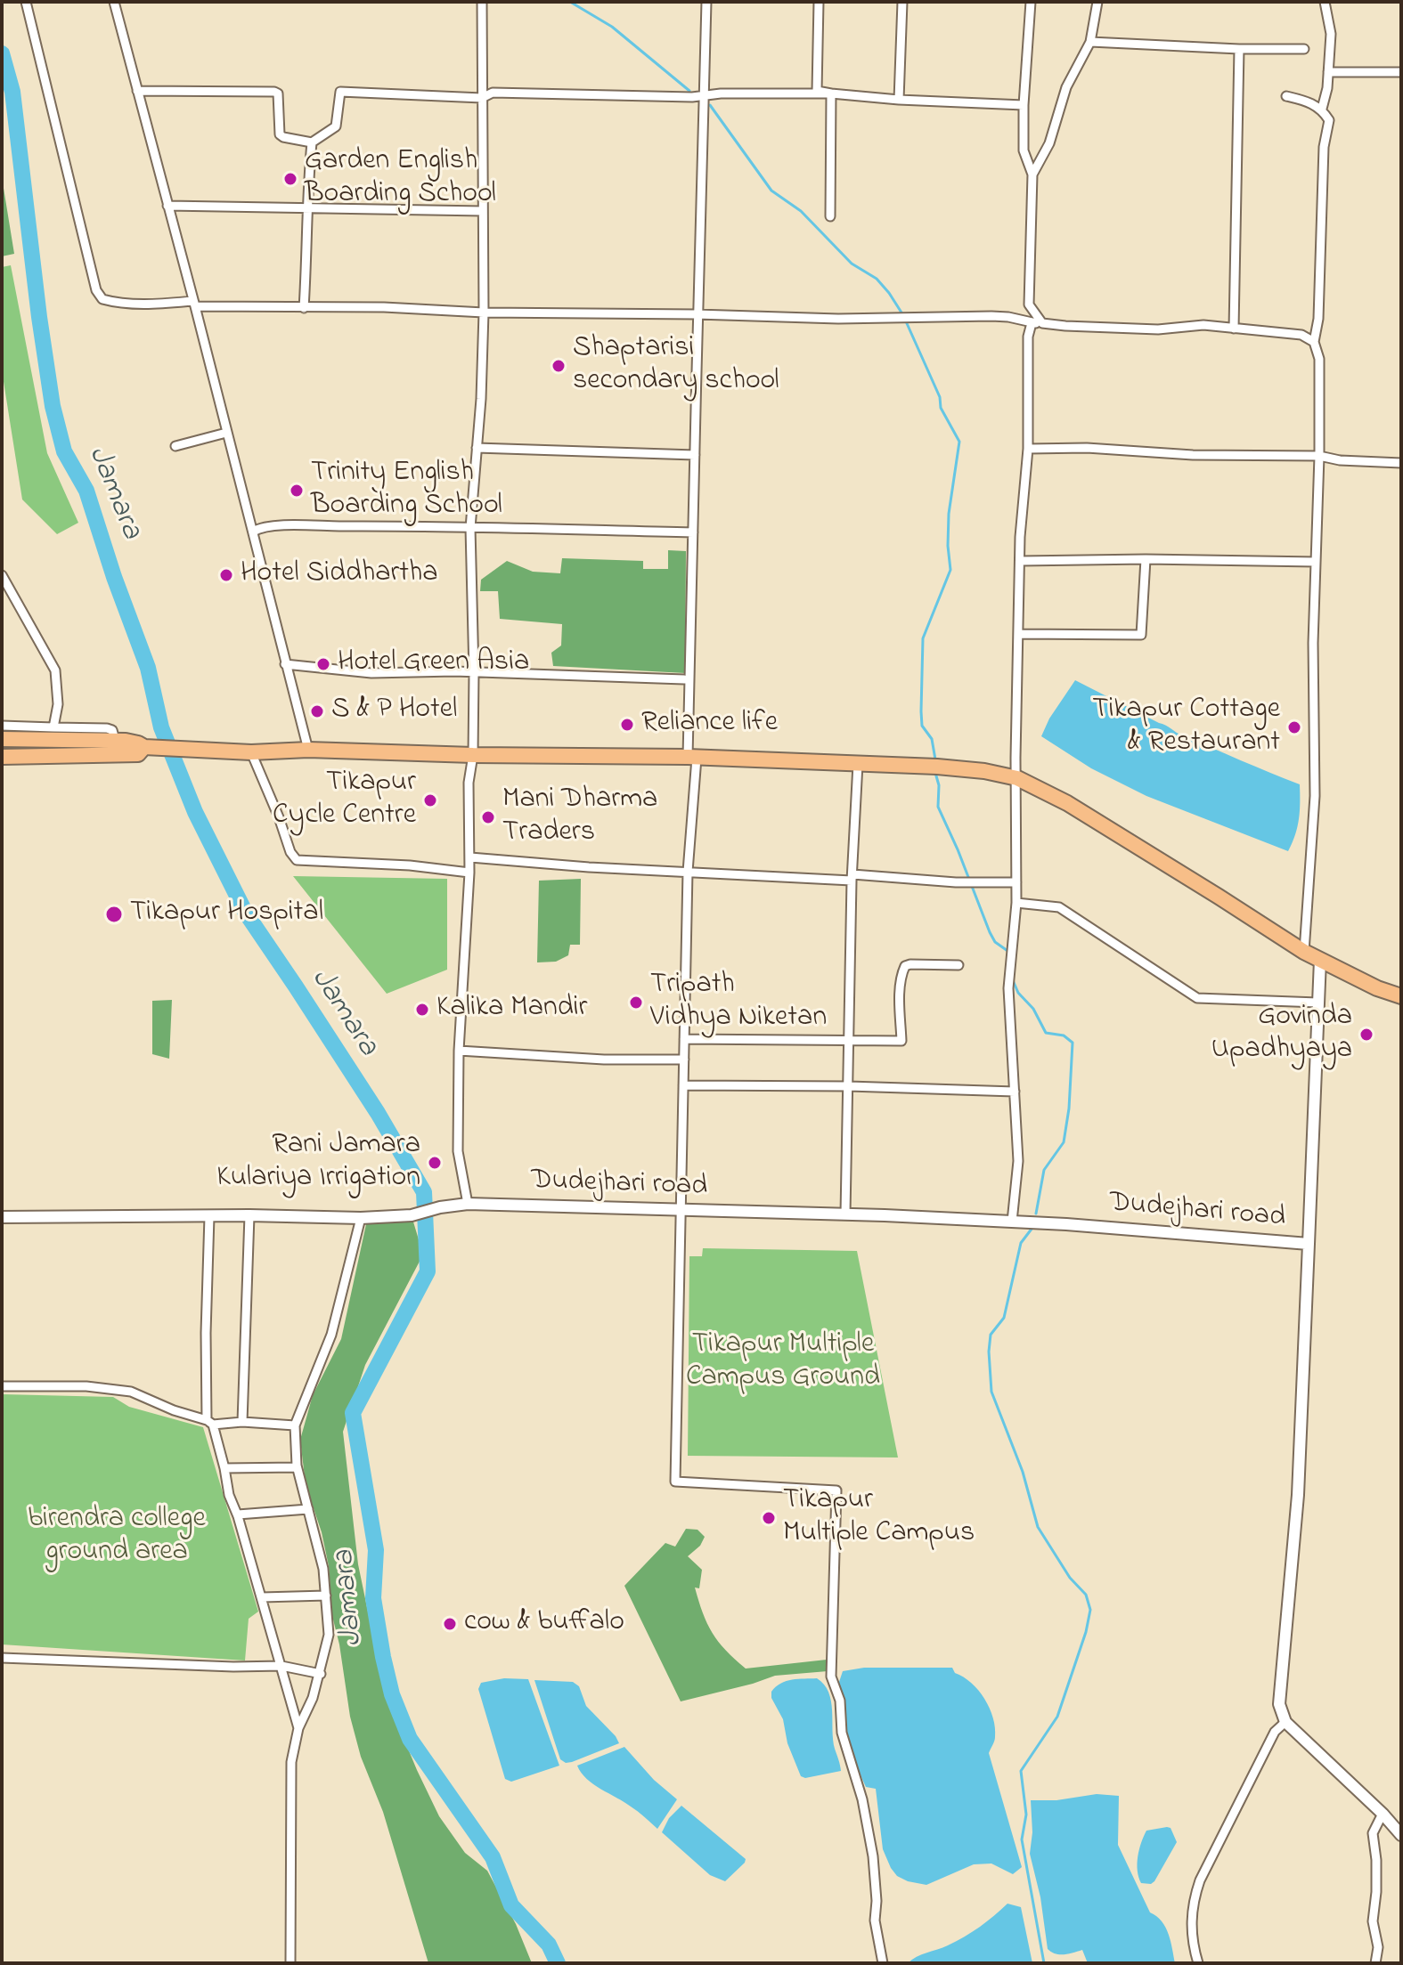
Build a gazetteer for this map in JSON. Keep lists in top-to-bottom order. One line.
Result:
{"streets":{"street":["Dudejhari road"]},"water":["Jamara"],"parks":["Tikapur Multiple Campus Ground","birendra college ground area"],"places":["Garden English Boarding School","Shaptarisi secondary school","Trinity English Boarding School","Hotel Siddhartha","Hotel Green Asia","S & P Hotel","Reliance life","Tikapur Cottage & Restaurant","Tikapur Cycle Centre","Mani Dharma Traders","Tikapur Hospital","Tripath Vidhya Niketan","Kalika Mandir","Govinda Upadhyaya","Rani Jamara Kulariya Irrigation","Tikapur Multiple Campus","cow & buffalo"]}
